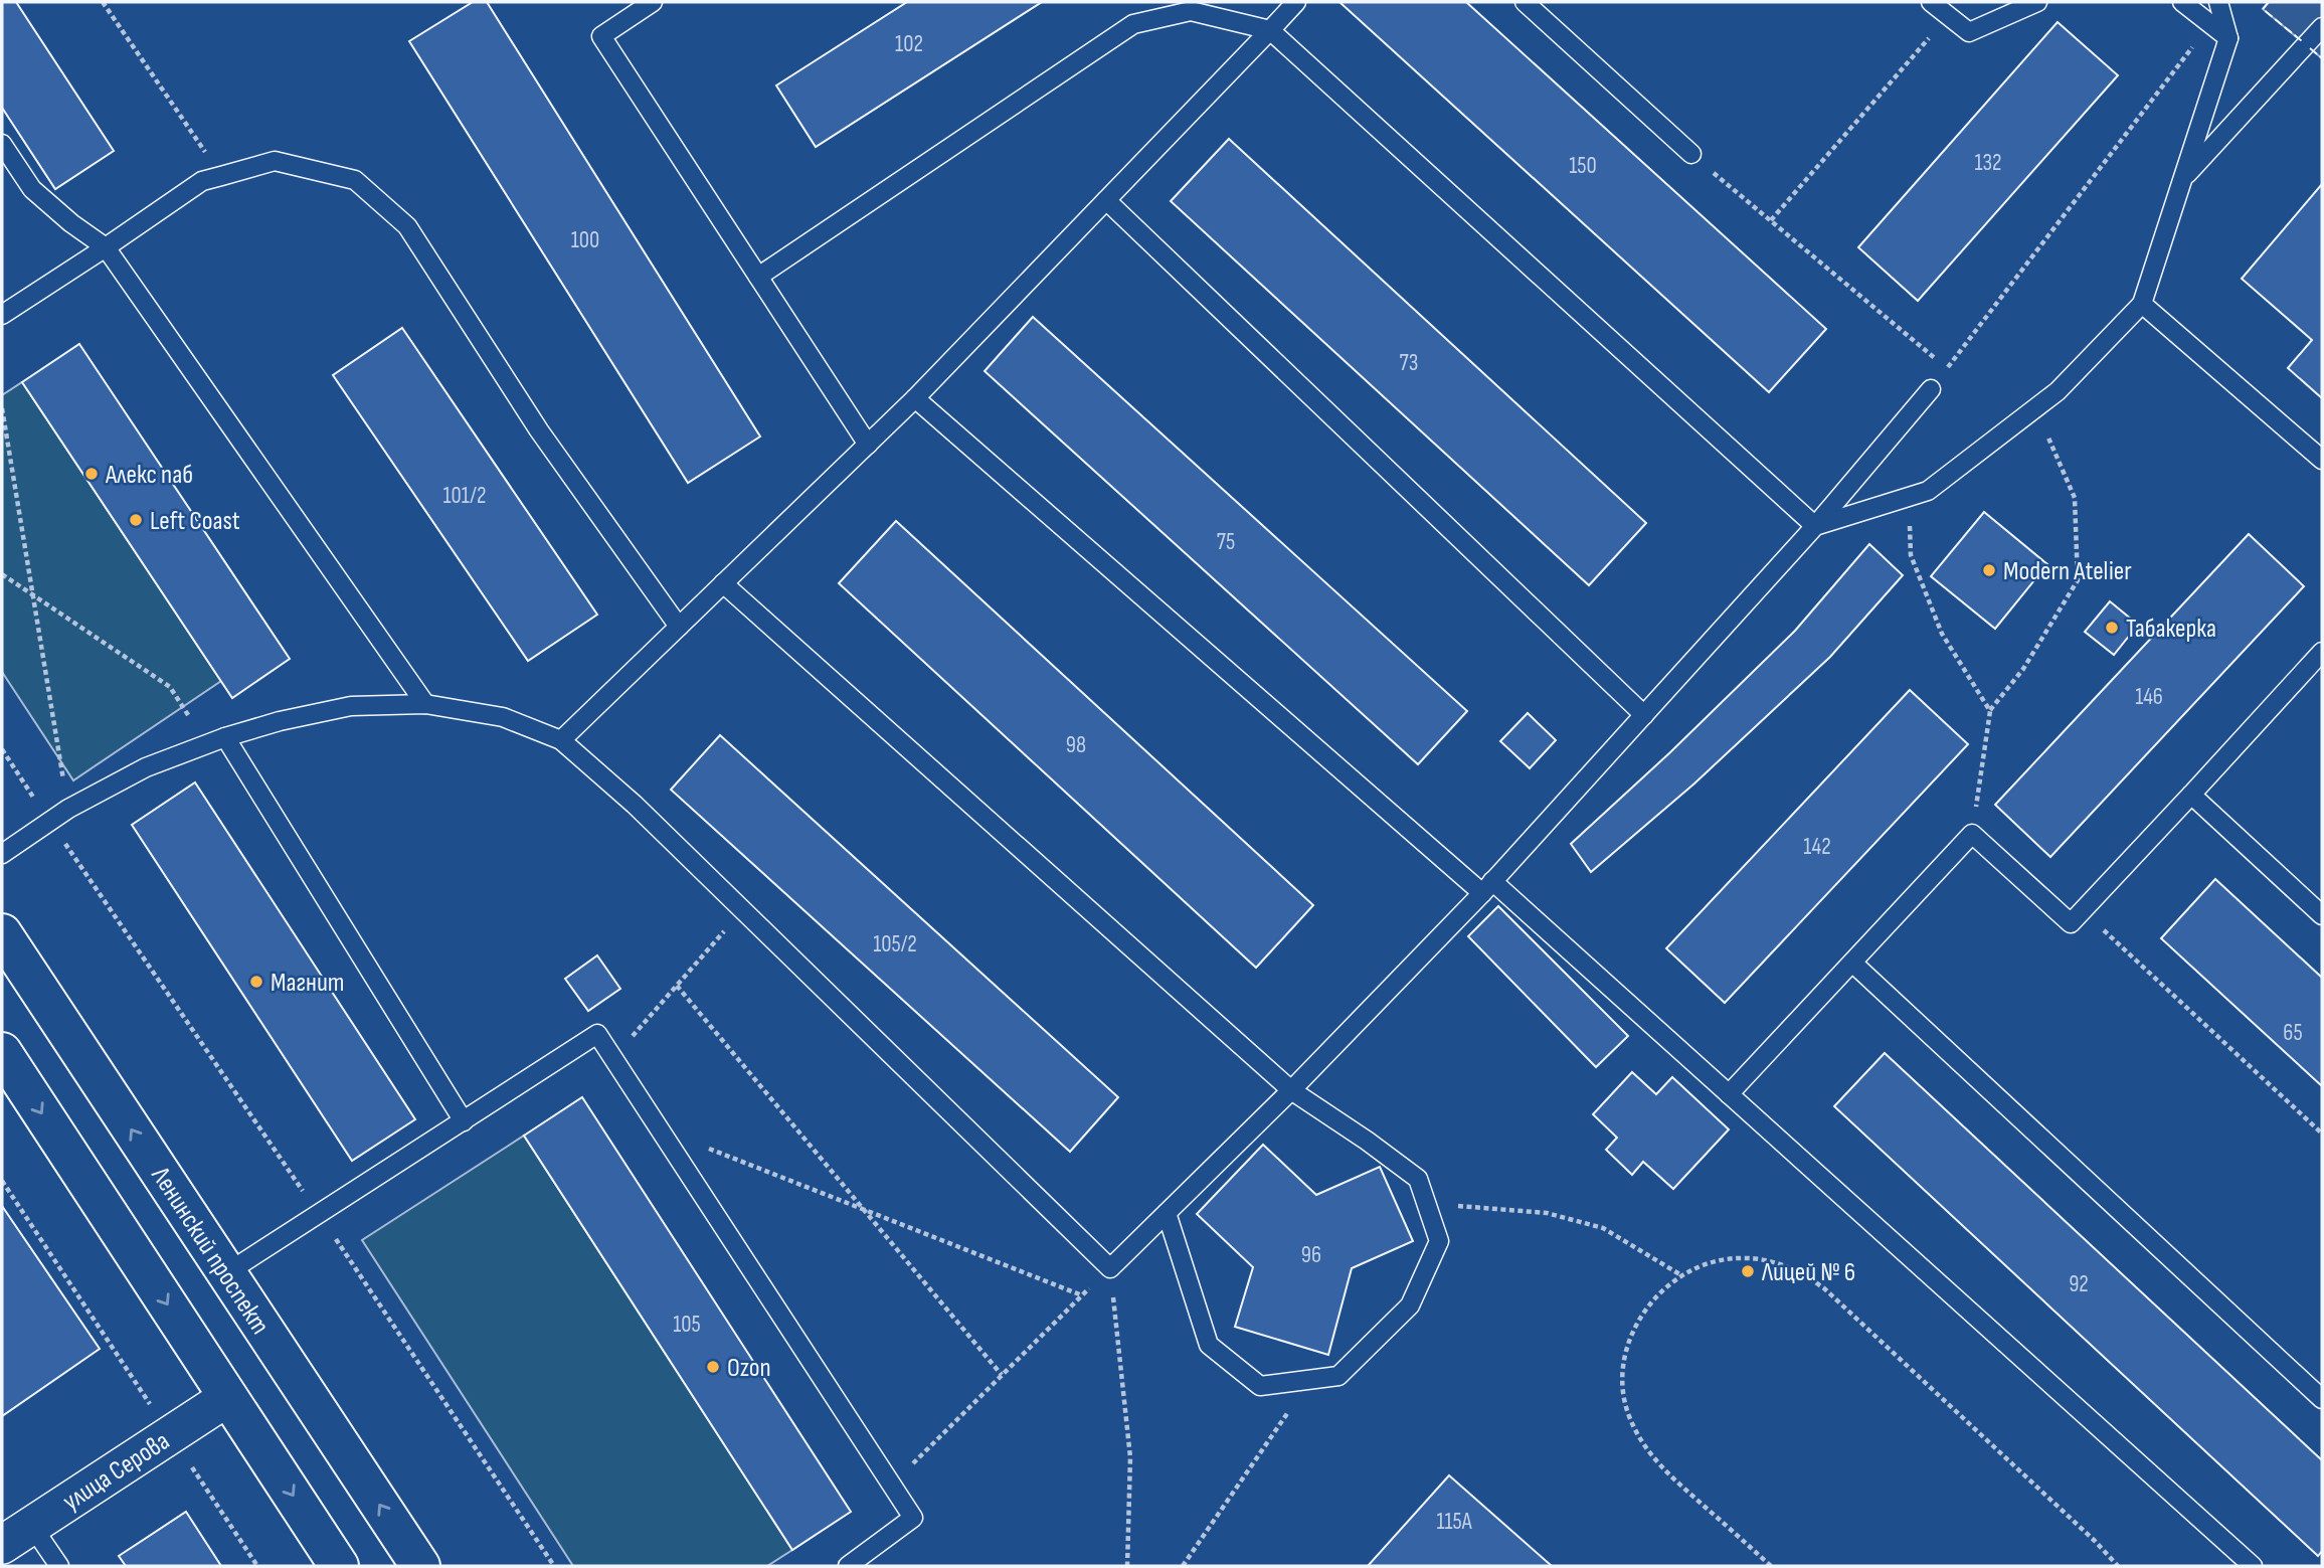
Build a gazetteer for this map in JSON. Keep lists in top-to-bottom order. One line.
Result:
{"streets":{"main road":["Ленинский проспект"],"street":["улица Серова"]},"places":["Алекс паб","Left Coast","Modern Atelier","Табакерка","Магнит","Лицей № 6","Ozon"],"house_numbers":["102","132","150","100","73","101/2","75","146","98","142","105/2","65","96","92","105","115А"]}
